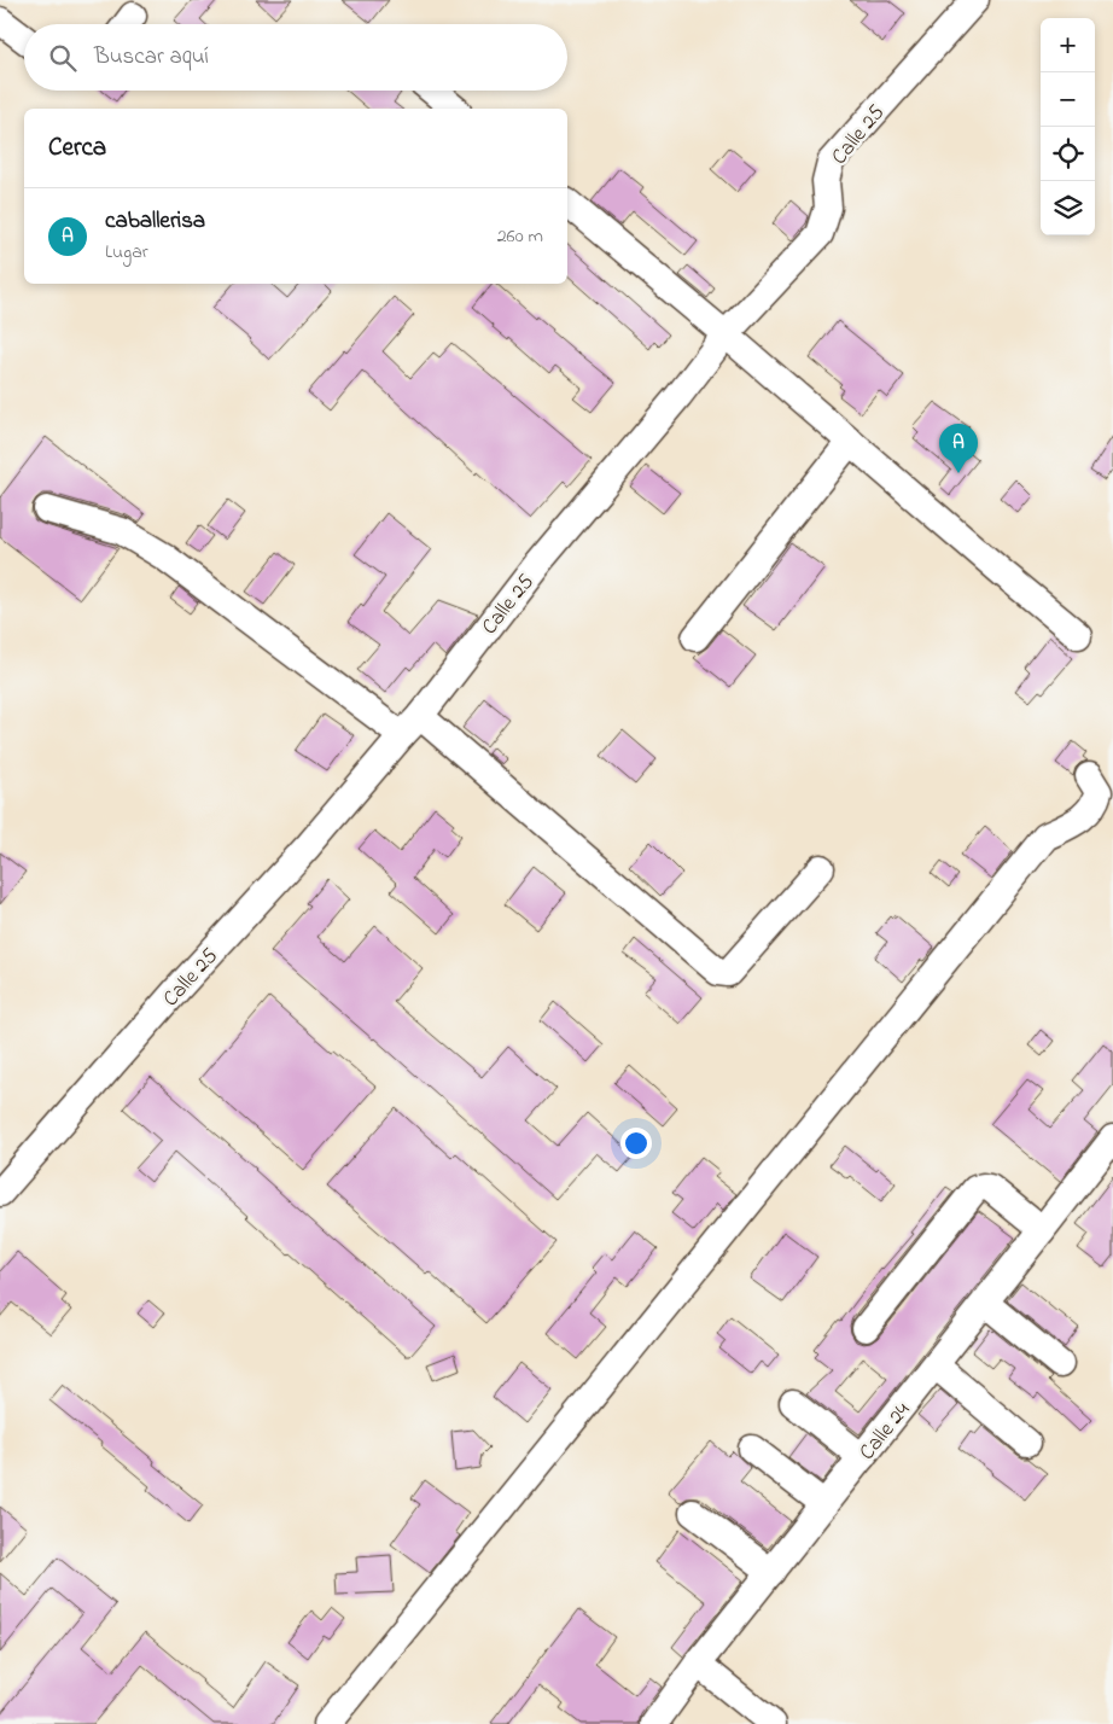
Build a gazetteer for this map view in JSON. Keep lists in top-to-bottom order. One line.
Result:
{"streets":{"street":["Calle 25","Calle 24"]},"page":{"map_buttons":["+","−"],"search":"Buscar aquí","heading":"Cerca","list":[{"mark":"A","name":"caballerisa","note":"Lugar","value":"260 m"}],"pins":"A"}}
